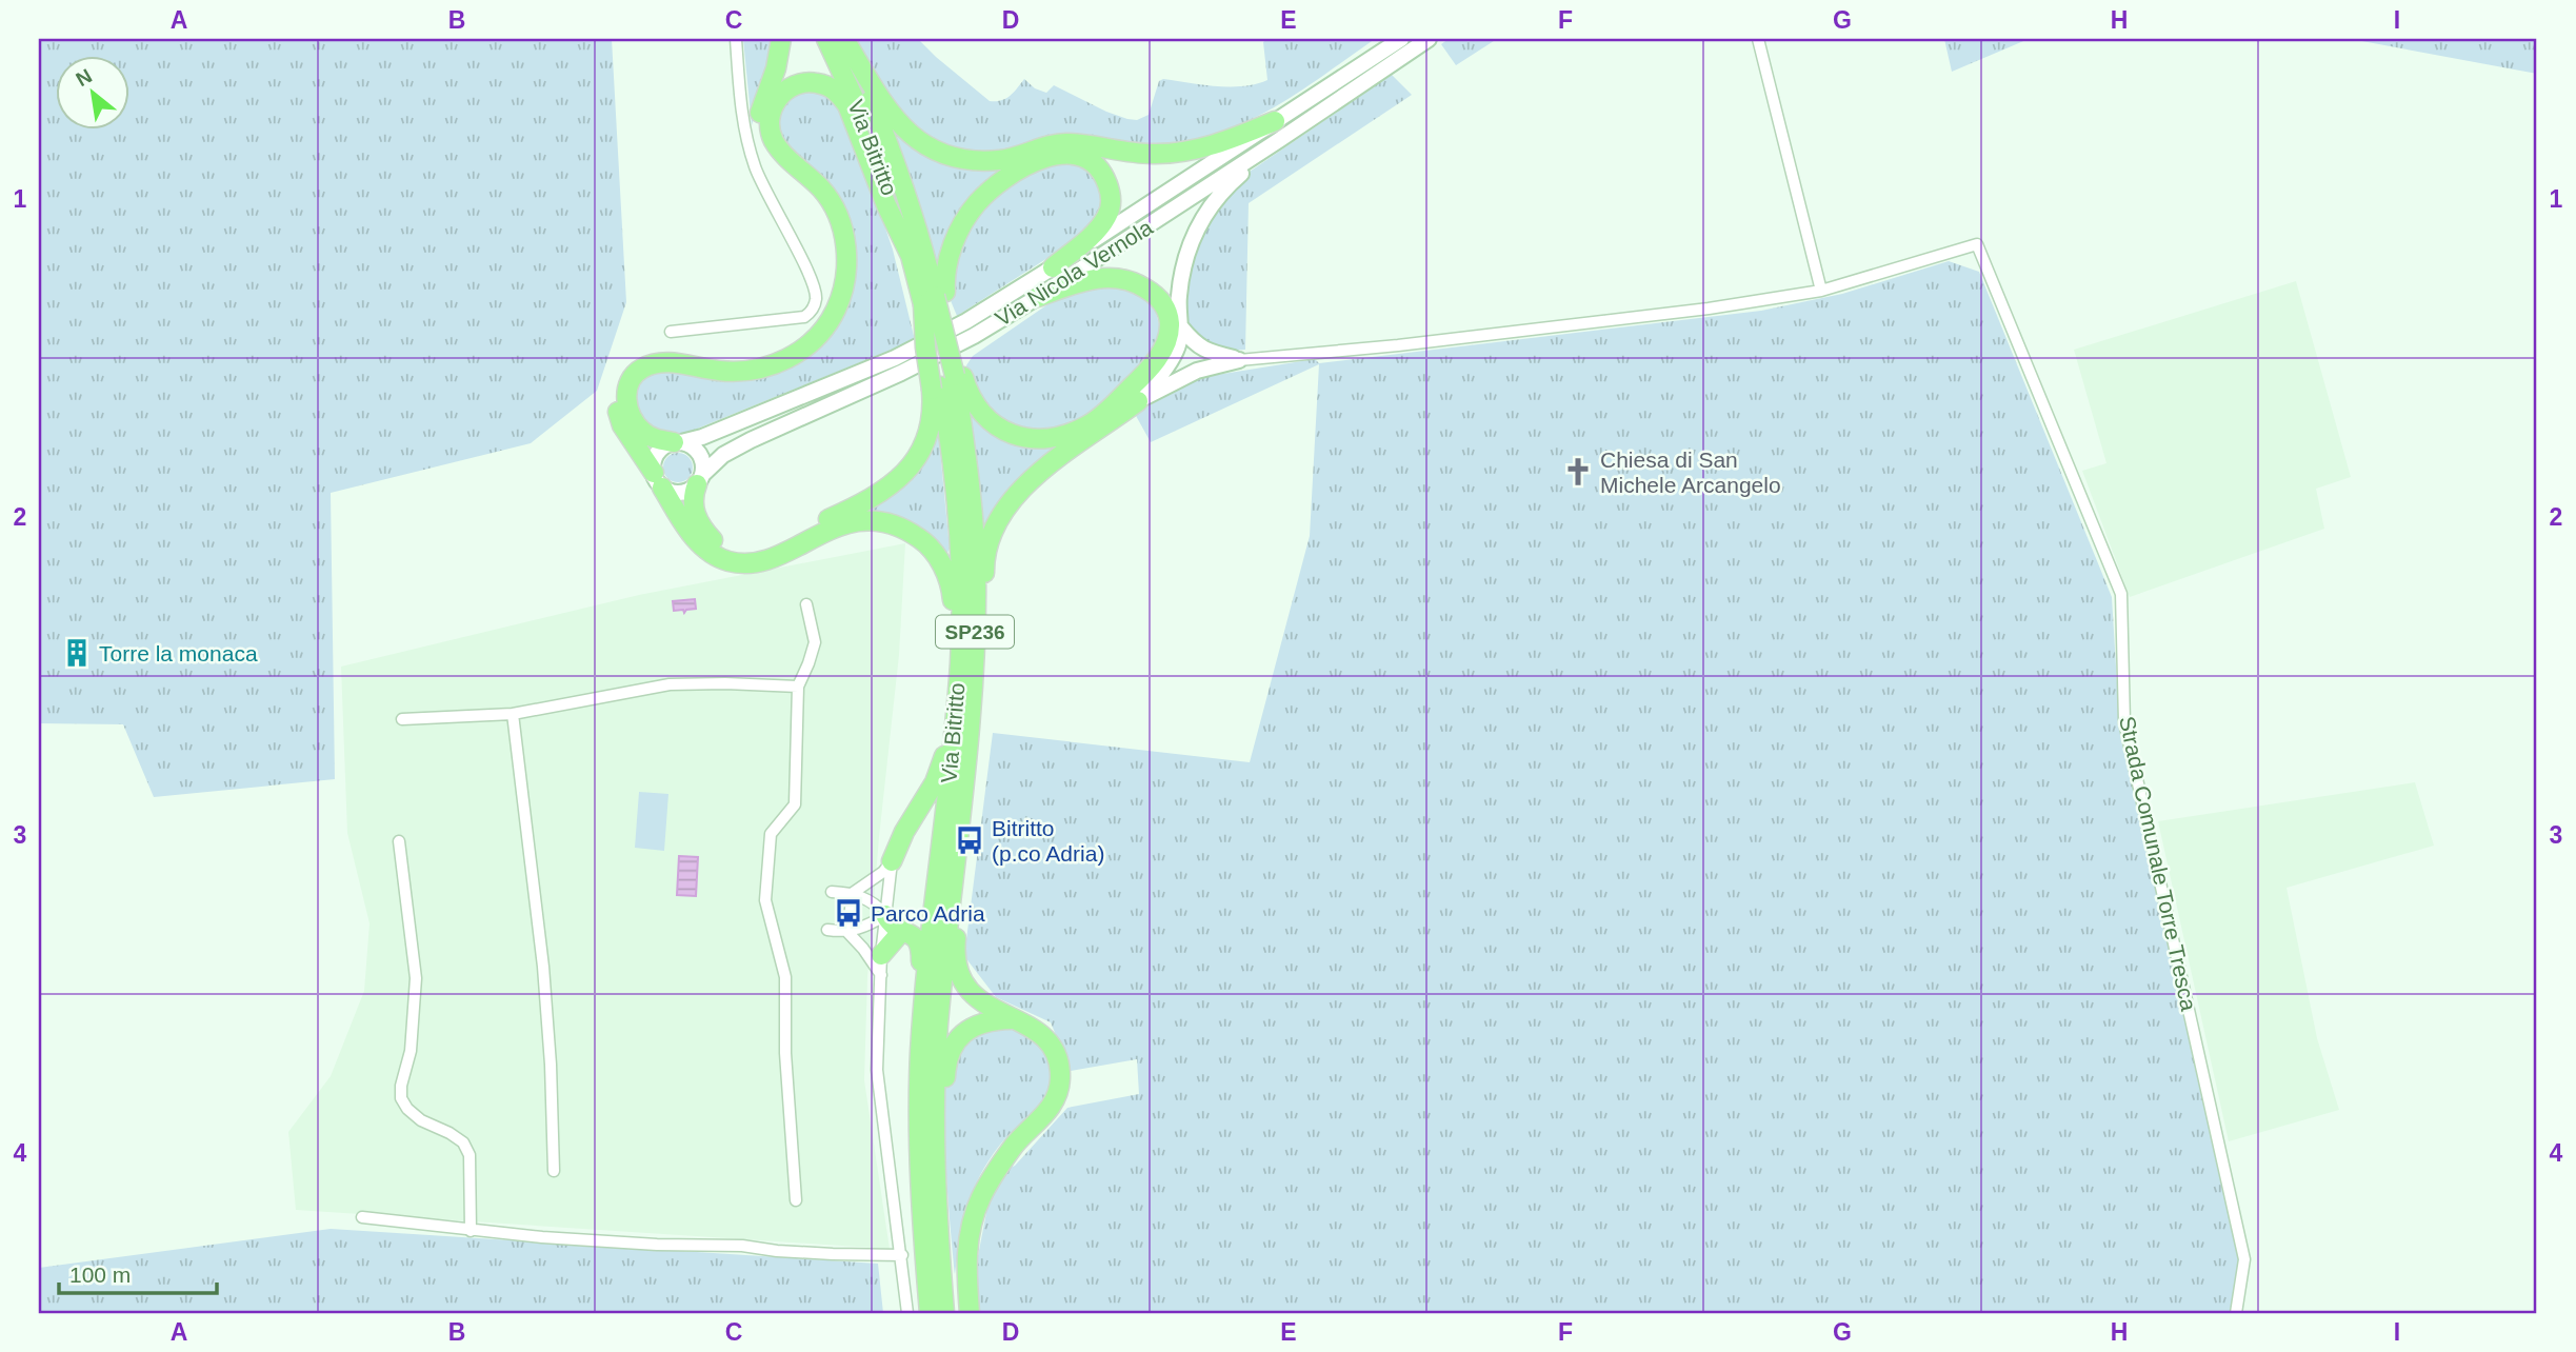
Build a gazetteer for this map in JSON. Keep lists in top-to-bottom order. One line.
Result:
{"streets":{"highway":["Via Bitritto","SP236"],"main road":["Via Nicola Vernola"],"street":["Strada Comunale Torre Tresca"]},"places":{"church":["Chiesa di San Michele Arcangelo"],"building":["Torre la monaca"],"bus stop":["Bitritto (p.co Adria)","Parco Adria"]},"scale_bar":"100 m","north":"top left","grid":{"columns":["A","B","C","D","E","F","G","H","I"],"rows":["1","2","3","4"]}}
